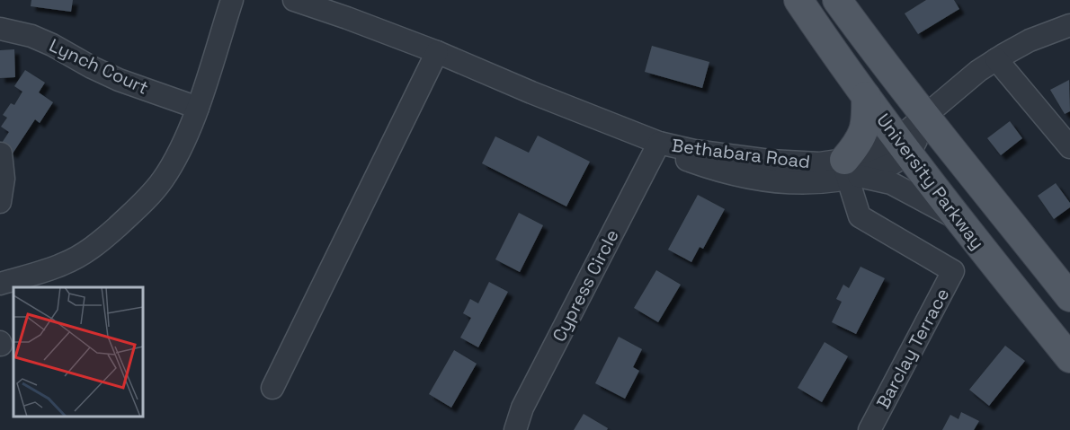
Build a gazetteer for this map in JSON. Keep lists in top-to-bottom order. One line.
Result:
{"streets":{"main road":["University Parkway"],"street":["Lynch Court","Bethabara Road","Cypress Circle","Barclay Terrace"]},"crossings":[["Bethabara Road","University Parkway"],["Bethabara Road","Cypress Circle"],["Bethabara Road","Barclay Terrace"]]}
